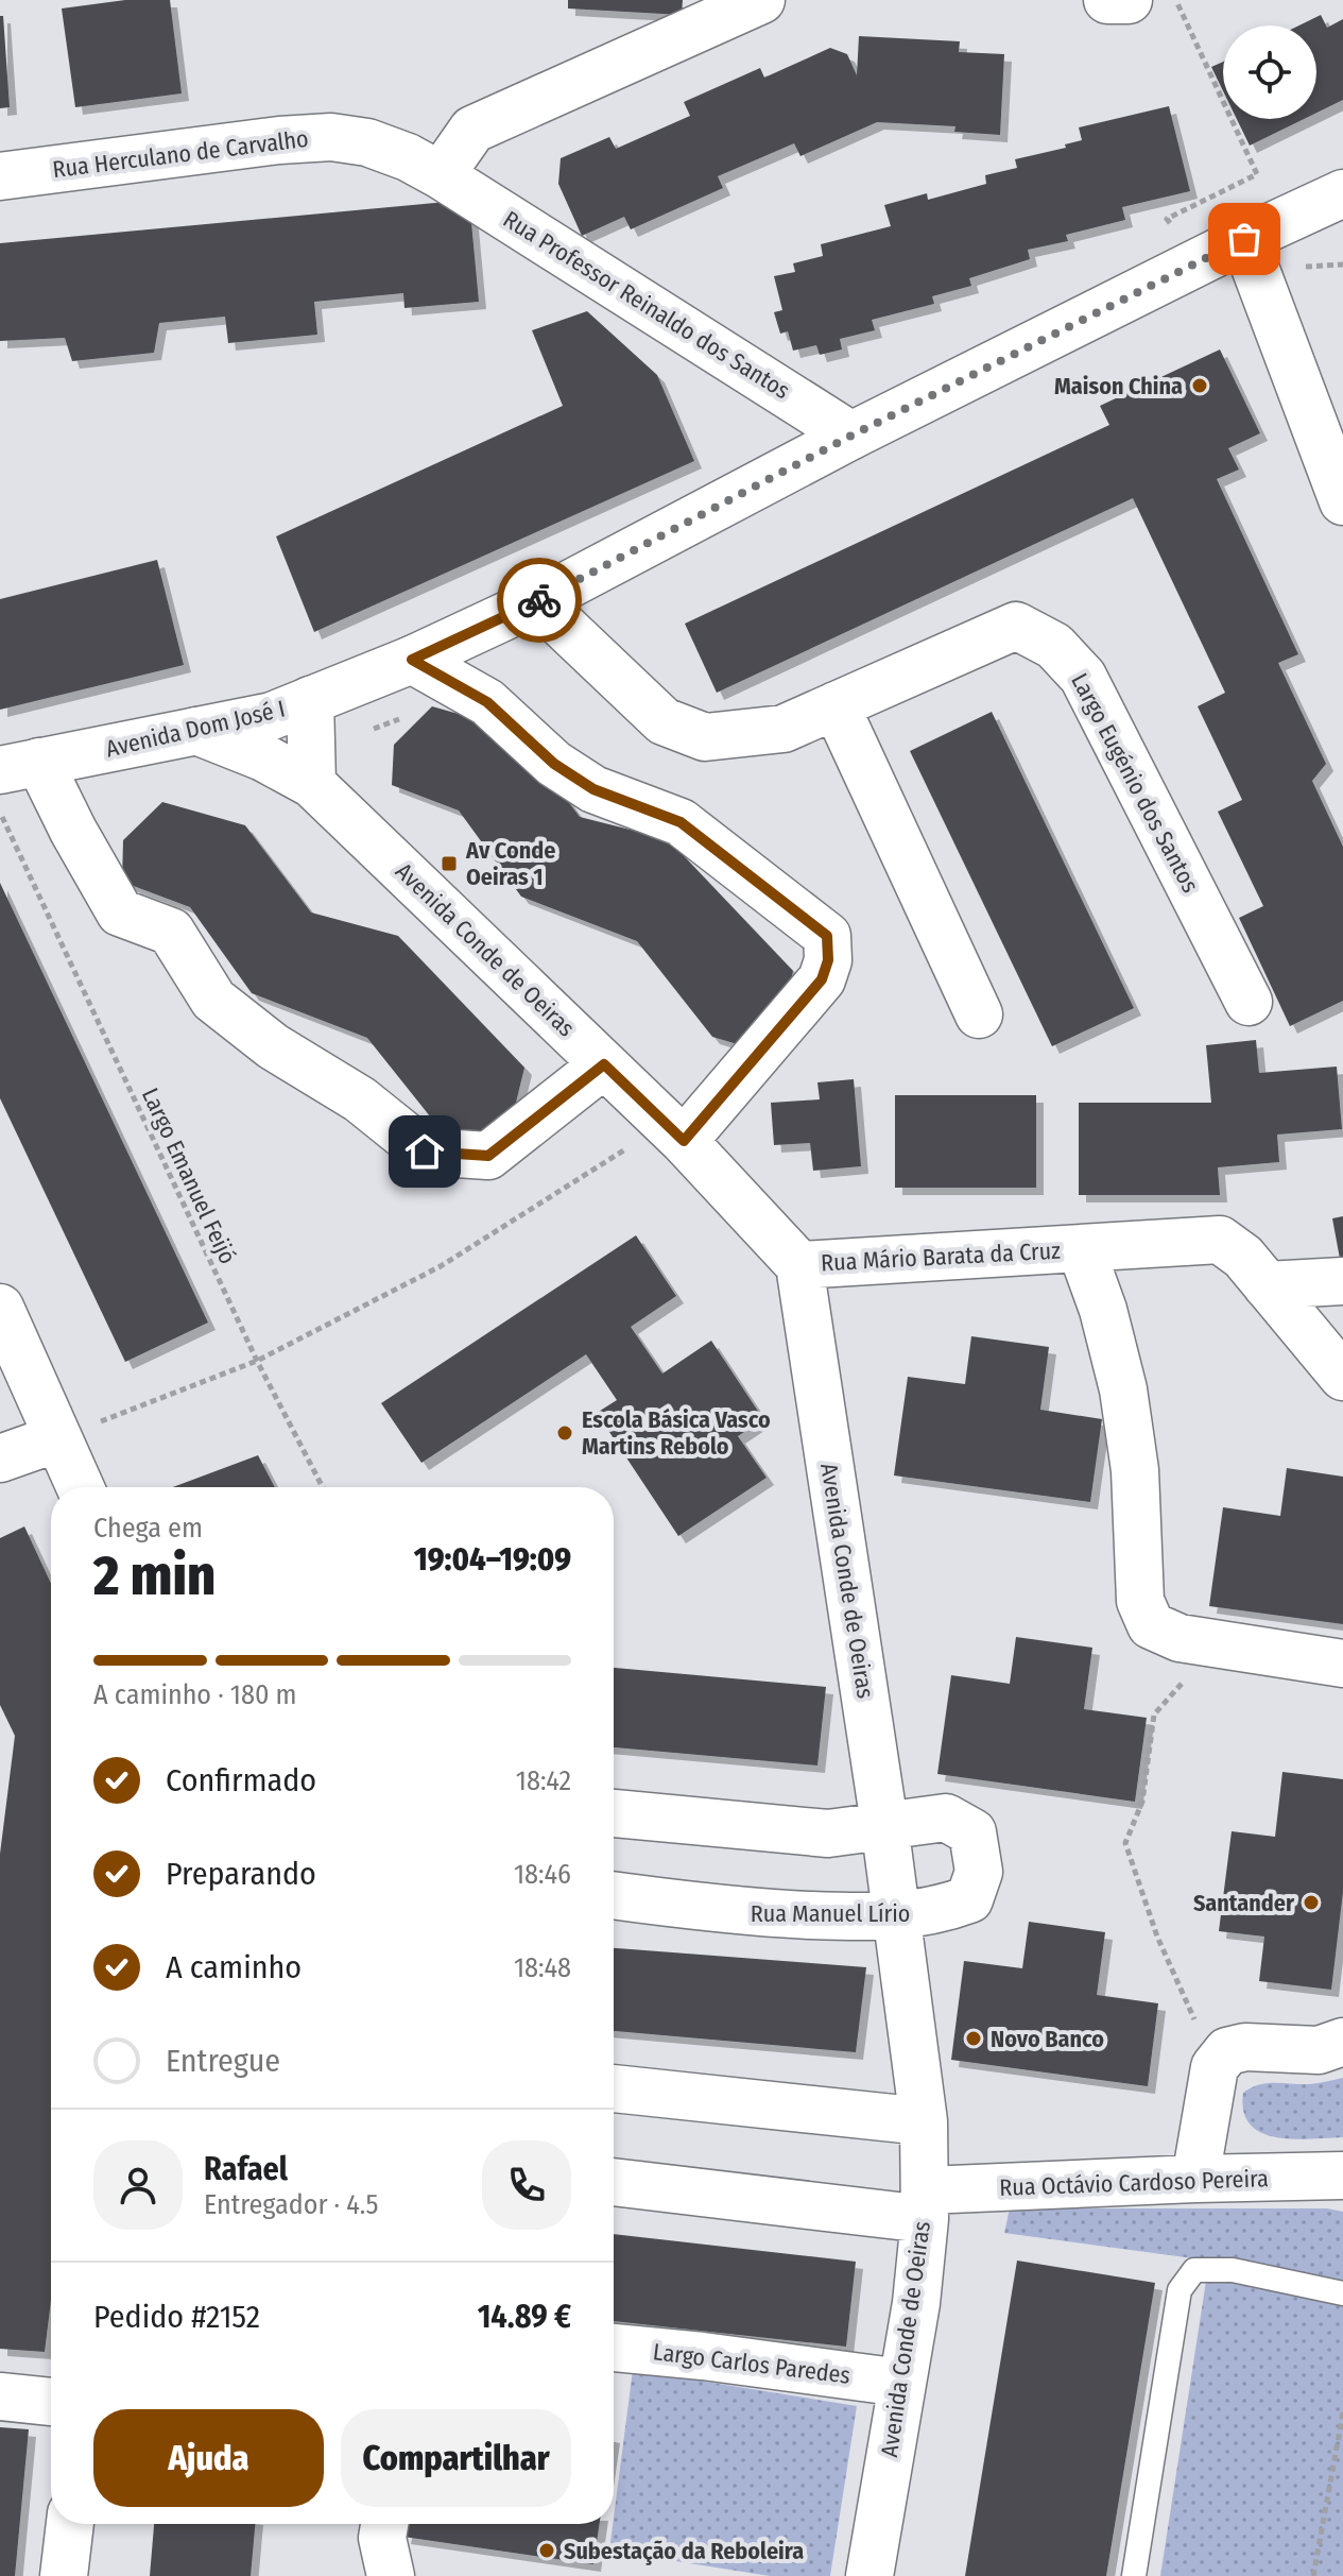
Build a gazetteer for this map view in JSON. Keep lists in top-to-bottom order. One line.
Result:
{"streets":{"street":["Rua Herculano de Carvalho","Rua Professor Reinaldo dos Santos","Avenida Dom José I","Largo Eugénio dos Santos","Avenida Conde de Oeiras","Rua Mário Barata da Cruz","Rua Manuel Lírio","Rua Octávio Cardoso Pereira","Largo Carlos Paredes"],"path":["Largo Emanuel Feijó"]},"crossings":[["Rua Herculano de Carvalho","Rua Professor Reinaldo dos Santos"],["Rua Professor Reinaldo dos Santos","Avenida Dom José I"],["Avenida Dom José I","Largo Eugénio dos Santos"],["Avenida Dom José I","Avenida Conde de Oeiras"],["Avenida Conde de Oeiras","Rua Mário Barata da Cruz"],["Avenida Conde de Oeiras","Rua Manuel Lírio"],["Avenida Conde de Oeiras","Rua Octávio Cardoso Pereira"],["Avenida Conde de Oeiras","Largo Carlos Paredes"]],"places":{"other":["Maison China","Escola Básica Vasco Martins Rebolo","Santander","Novo Banco","Subestação da Reboleira"],"transit":["Av Conde Oeiras 1"]},"page":{"heading":["2 min","Chega em","19:04–19:09"],"panel":["Rafael","Entregador · 4.5","Pedido #2152","14.89 €"],"bar":"A caminho · 180 m","list":[["Confirmado","18:42"],["Preparando","18:46"],["A caminho","18:48"],"Entregue"],"buttons":["Ajuda","Compartilhar"]}}
